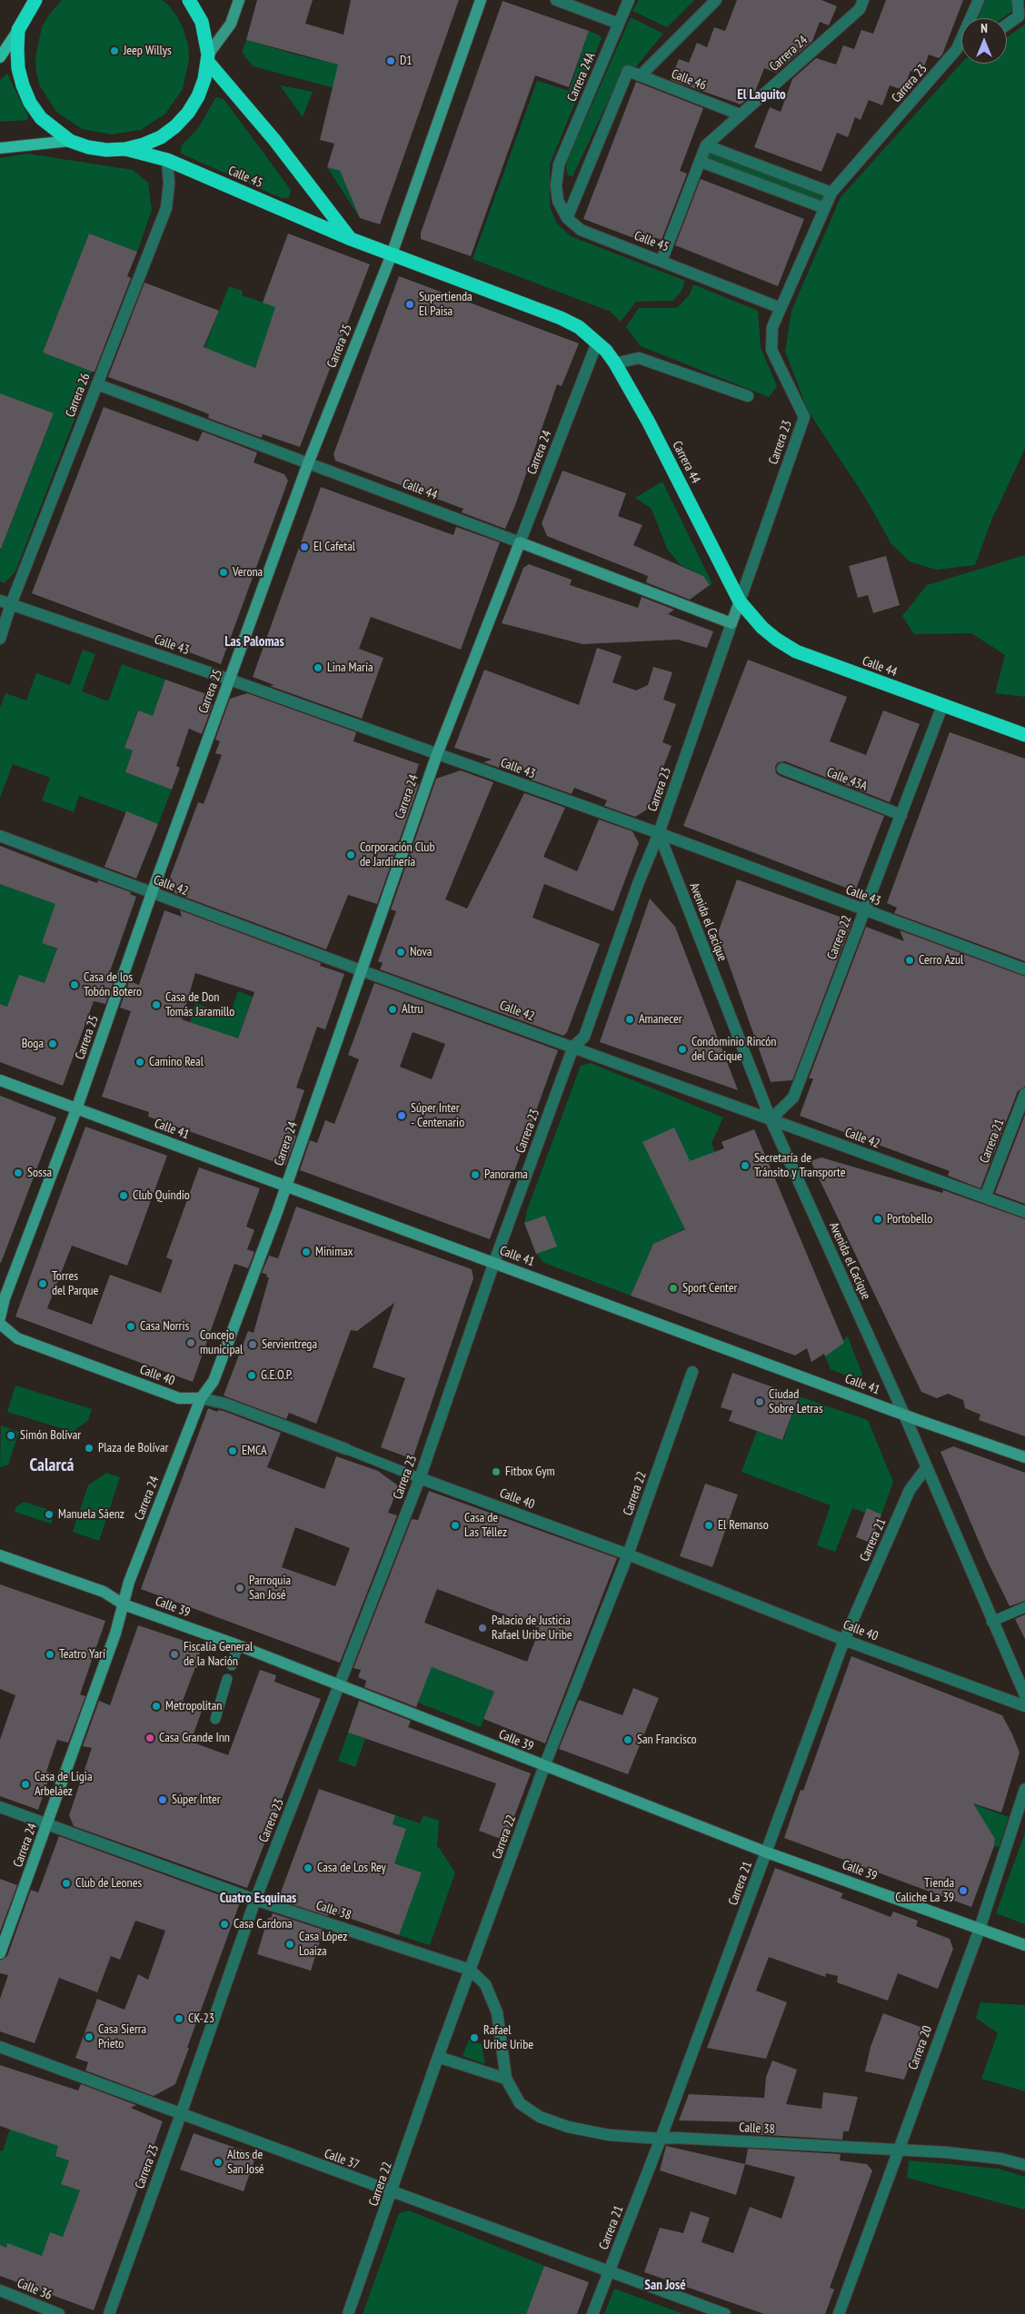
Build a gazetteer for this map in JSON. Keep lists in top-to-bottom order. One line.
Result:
{"streets":{"highway":["Calle 45","Carrera 44","Calle 44"],"main road":["Carrera 24","Carrera 23","Carrera 25","Calle 41","Calle 40","Calle 39"],"street":["Carrera 24A","Calle 46","Carrera 26","Calle 43","Calle 43A","Calle 42","Avenida el Cacique","Carrera 22","Carrera 21","Calle 38","Carrera 20","Calle 37","Calle 36"]},"crossings":[["Carrera 24","Calle 46"],["Carrera 24","Calle 45"],["Carrera 24","Carrera 44"],["Carrera 24","Calle 44"],["Carrera 24","Calle 43"],["Carrera 24","Calle 42"],["Carrera 24","Calle 41"],["Carrera 24","Calle 40"],["Carrera 24","Calle 39"],["Carrera 24","Calle 38"],["Carrera 24A","Calle 45"],["Calle 46","Calle 45"],["Carrera 23","Calle 45"],["Carrera 23","Carrera 44"],["Carrera 23","Calle 44"],["Carrera 23","Calle 43"],["Carrera 23","Calle 42"],["Carrera 23","Avenida el Cacique"],["Carrera 23","Calle 41"],["Carrera 23","Calle 40"],["Carrera 23","Calle 39"],["Carrera 23","Calle 38"],["Carrera 23","Calle 37"],["Calle 45","Carrera 25"],["Calle 45","Carrera 26"],["Calle 45","Carrera 44"],["Carrera 25","Calle 44"],["Carrera 25","Calle 43"],["Carrera 25","Calle 42"],["Carrera 25","Calle 41"],["Carrera 26","Calle 44"],["Carrera 26","Calle 43"],["Carrera 44","Calle 44"],["Calle 44","Carrera 22"],["Calle 43","Avenida el Cacique"],["Calle 43","Carrera 22"],["Calle 43A","Carrera 22"],["Calle 42","Avenida el Cacique"],["Calle 42","Carrera 22"],["Calle 42","Carrera 21"],["Avenida el Cacique","Carrera 22"],["Avenida el Cacique","Calle 41"],["Avenida el Cacique","Carrera 21"],["Carrera 22","Calle 40"],["Carrera 22","Calle 39"],["Carrera 22","Calle 38"],["Carrera 22","Calle 37"],["Carrera 21","Calle 40"],["Carrera 21","Calle 39"],["Carrera 21","Calle 38"],["Carrera 21","Calle 37"],["Calle 39","Carrera 20"],["Calle 38","Carrera 20"]],"districts":["El Laguito","Las Palomas","Calarcá","Cuatro Esquinas","San José"],"places":["Jeep Willys","D1","Supertienda El Paisa","El Cafetal","Verona","Lina María","Corporación Club de Jardinería","Nova","Cerro Azul","Casa de los Tobón Botero","Casa de Don Tomás Jaramillo","Altru","Amanecer","Boga","Condominio Rincón del Cacique","Camino Real","Súper Inter - Centenario","Secretaría de Tránsito y Transporte","Sossa","Panorama","Club Quindío","Portobello","Minimax","Torres del Parque","Sport Center","Casa Norris","Concejo municipal","Servientrega","G.E.O.P.","Ciudad Sobre Letras","Simón Bolívar","Plaza de Bolívar","EMCA","Fitbox Gym","Manuela Sáenz","Casa de Las Téllez","El Remanso","Parroquia San José","Palacio de Justicia Rafael Uribe Uribe","Teatro Yarí","Fiscalía General de la Nación","Metropolitan","Casa Grande Inn","San Francisco","Casa de Ligia Arbeláez","Súper Inter","Casa de Los Rey","Club de Leones","Tienda Caliche La 39","Casa Cardona","Casa López Loaiza","CK-23","Casa Sierra Prieto","Rafael Uribe Uribe","Altos de San José"],"north":"top"}
